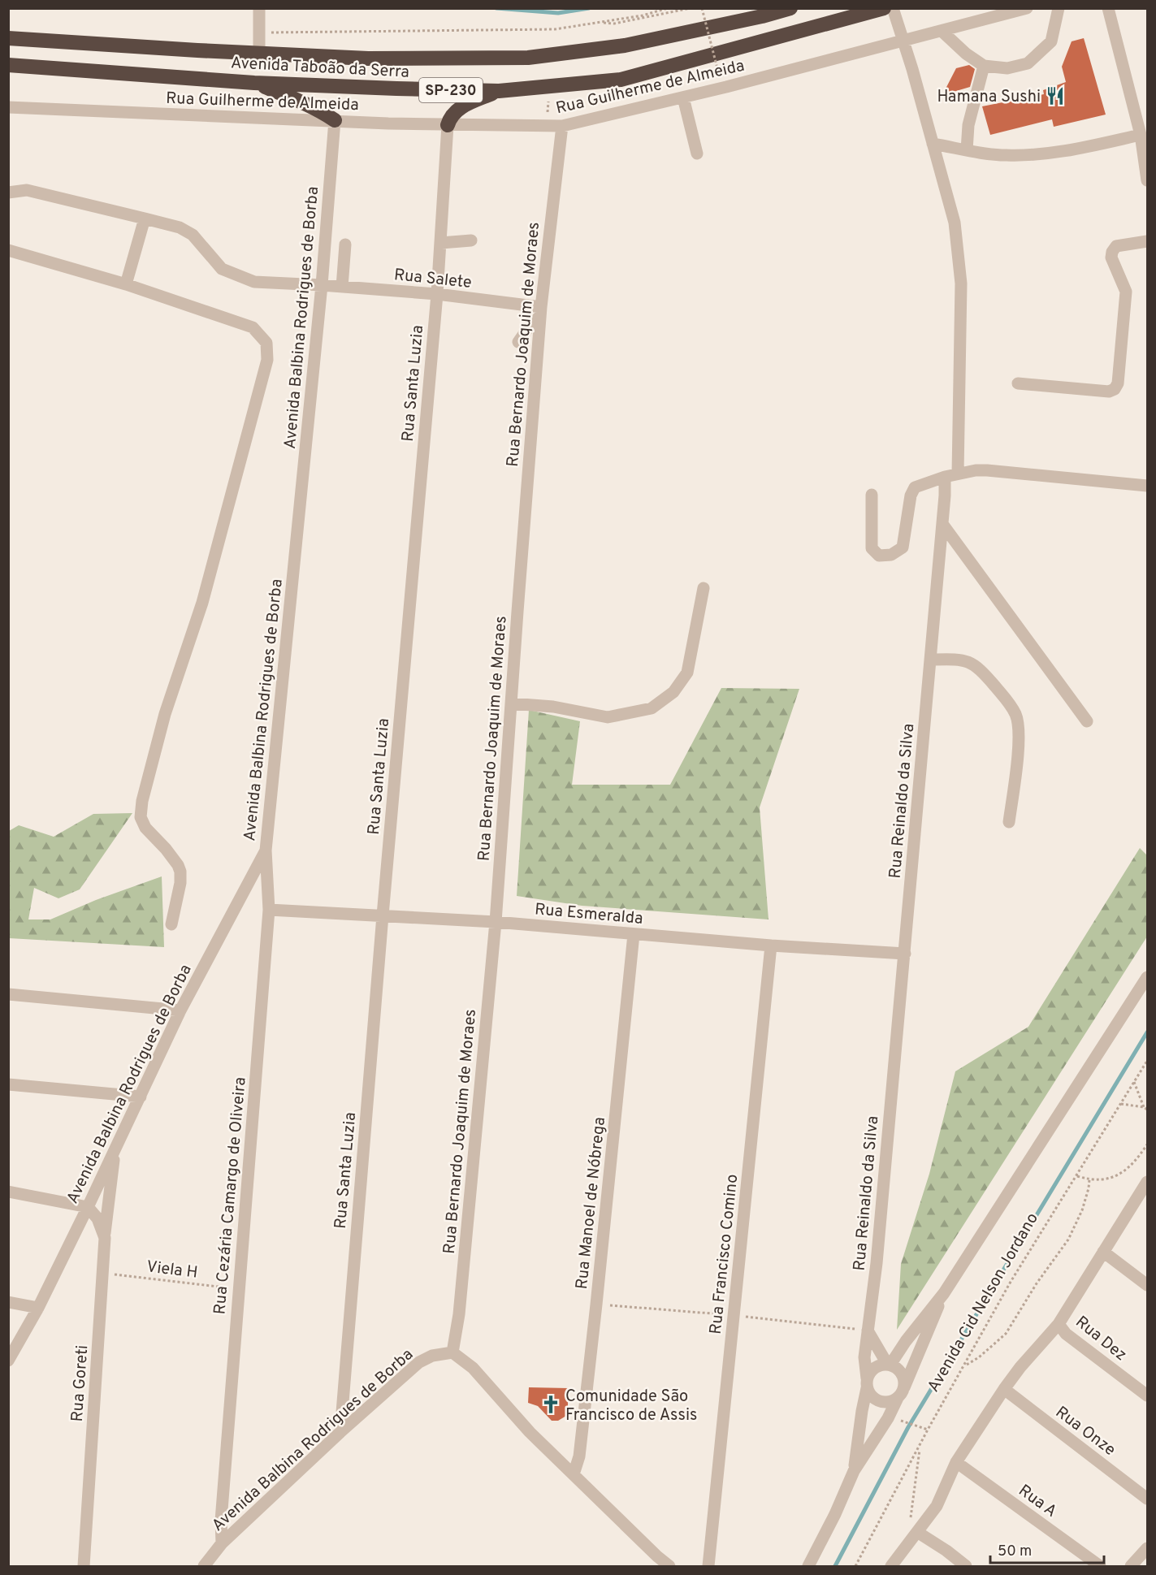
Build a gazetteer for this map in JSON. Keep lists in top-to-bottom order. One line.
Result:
{"streets":{"highway":["Avenida Taboão da Serra","SP-230"],"street":["Rua Guilherme de Almeida","Rua Salete","Avenida Balbina Rodrigues de Borba","Rua Bernardo Joaquim de Moraes","Rua Santa Luzia","Rua Reinaldo da Silva","Rua Esmeralda","Rua Cezária Camargo de Oliveira","Rua Manoel de Nóbrega","Rua Francisco Comino","Avenida Cid Nelson Jordano","Rua Dez","Rua Goreti","Rua Onze","Rua A"],"path":["Viela H"]},"crossings":[["Avenida Taboão da Serra","SP-230"],["Rua Guilherme de Almeida","Avenida Balbina Rodrigues de Borba"],["Rua Guilherme de Almeida","Rua Bernardo Joaquim de Moraes"],["Rua Guilherme de Almeida","Rua Santa Luzia"],["Rua Salete","Avenida Balbina Rodrigues de Borba"],["Rua Salete","Rua Bernardo Joaquim de Moraes"],["Rua Salete","Rua Santa Luzia"],["Avenida Balbina Rodrigues de Borba","Rua Bernardo Joaquim de Moraes"],["Avenida Balbina Rodrigues de Borba","Rua Santa Luzia"],["Avenida Balbina Rodrigues de Borba","Rua Cezária Camargo de Oliveira"],["Avenida Balbina Rodrigues de Borba","Rua Goreti"],["Rua Bernardo Joaquim de Moraes","Rua Esmeralda"],["Rua Santa Luzia","Rua Esmeralda"],["Rua Reinaldo da Silva","Rua Esmeralda"],["Rua Reinaldo da Silva","Avenida Cid Nelson Jordano"],["Rua Esmeralda","Rua Cezária Camargo de Oliveira"],["Rua Esmeralda","Rua Manoel de Nóbrega"],["Rua Esmeralda","Rua Francisco Comino"],["Rua Cezária Camargo de Oliveira","Viela H"],["Viela H","Rua Goreti"]],"places":{"restaurant":["Hamana Sushi"],"church":["Comunidade São Francisco de Assis"]},"scale_bar":"50 m"}
